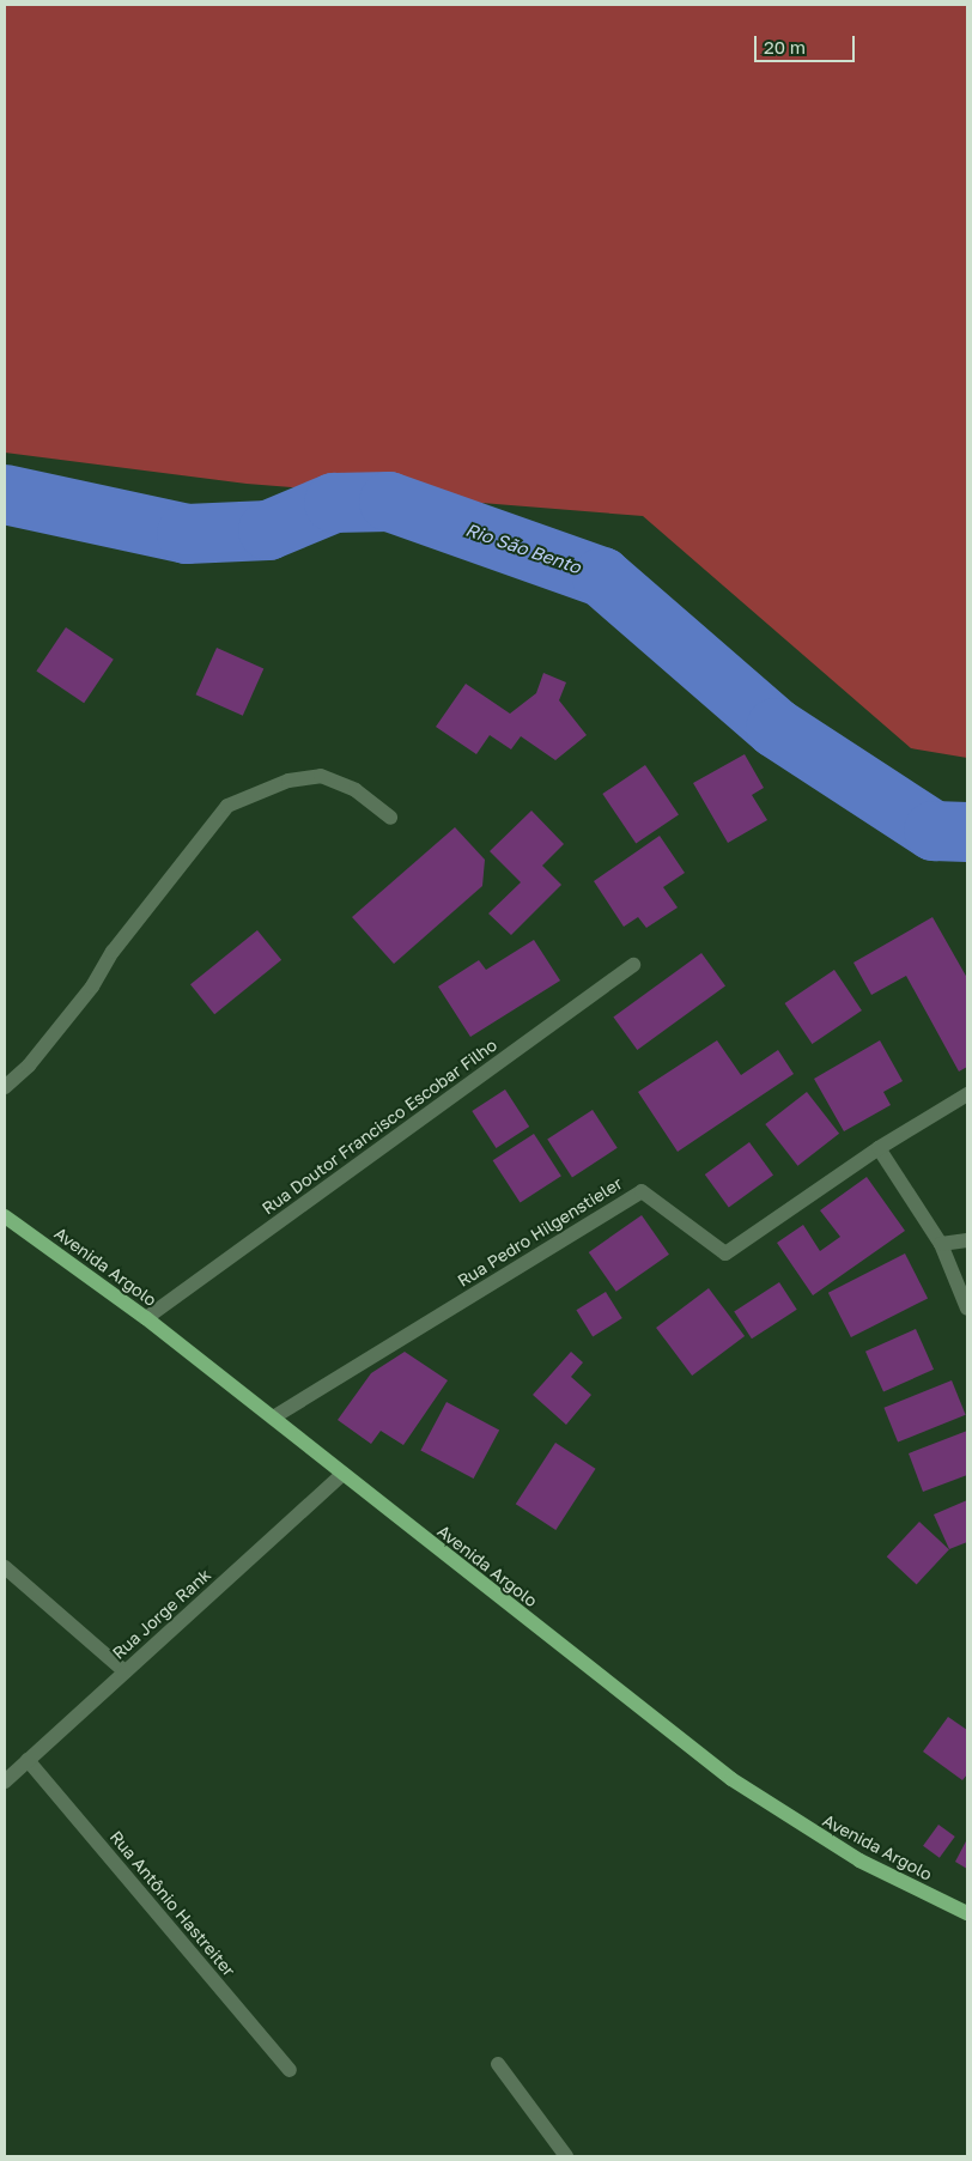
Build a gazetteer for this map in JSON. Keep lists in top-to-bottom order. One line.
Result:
{"streets":{"main road":["Avenida Argolo"],"street":["Rua Doutor Francisco Escobar Filho","Rua Pedro Hilgenstieler","Rua Jorge Rank","Rua Antônio Hastreiter"]},"crossings":[["Rua Doutor Francisco Escobar Filho","Avenida Argolo"],["Rua Pedro Hilgenstieler","Avenida Argolo"],["Avenida Argolo","Rua Jorge Rank"],["Rua Jorge Rank","Rua Antônio Hastreiter"]],"water":["Rio São Bento"],"scale_bar":"20 m"}
